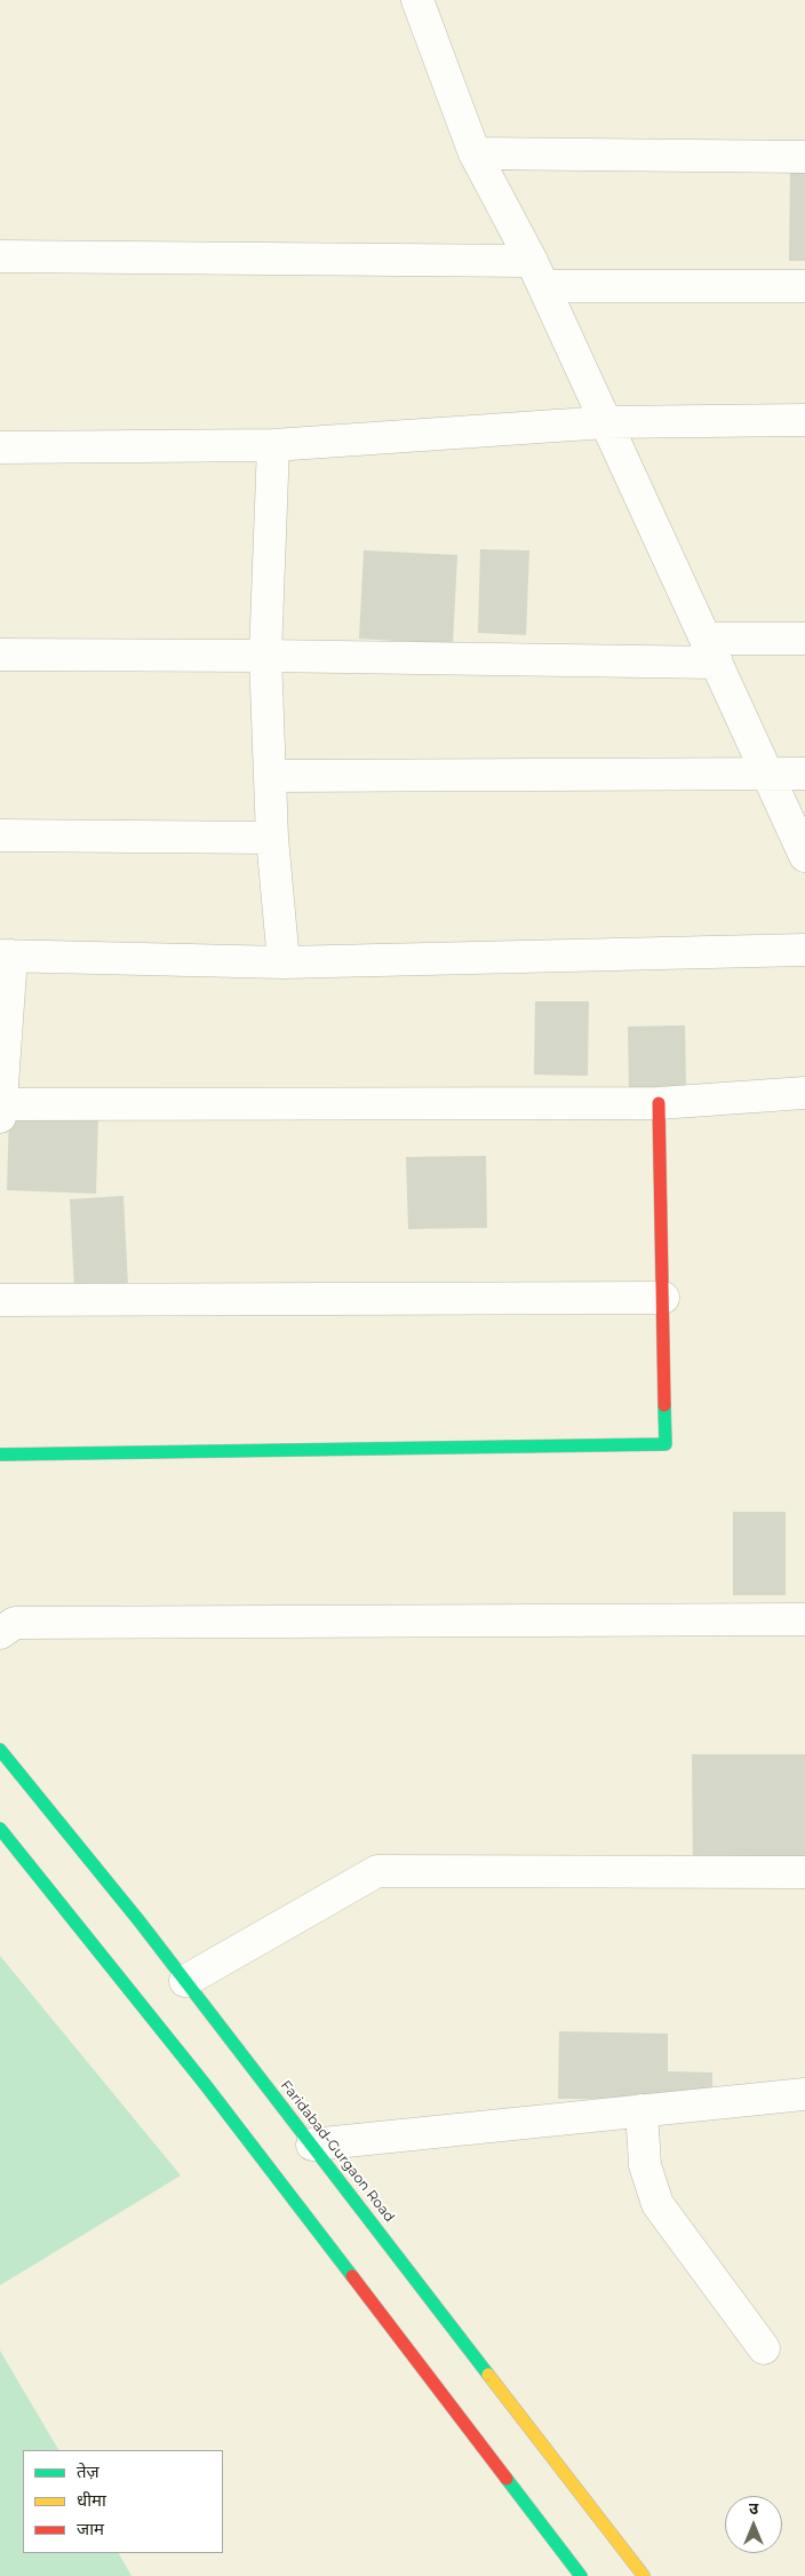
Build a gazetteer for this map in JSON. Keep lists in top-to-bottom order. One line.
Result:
{"streets":{"main road":["Faridabad-Gurgaon Road"]},"legend":["तेज़","धीमा","जाम"],"north":"top"}
